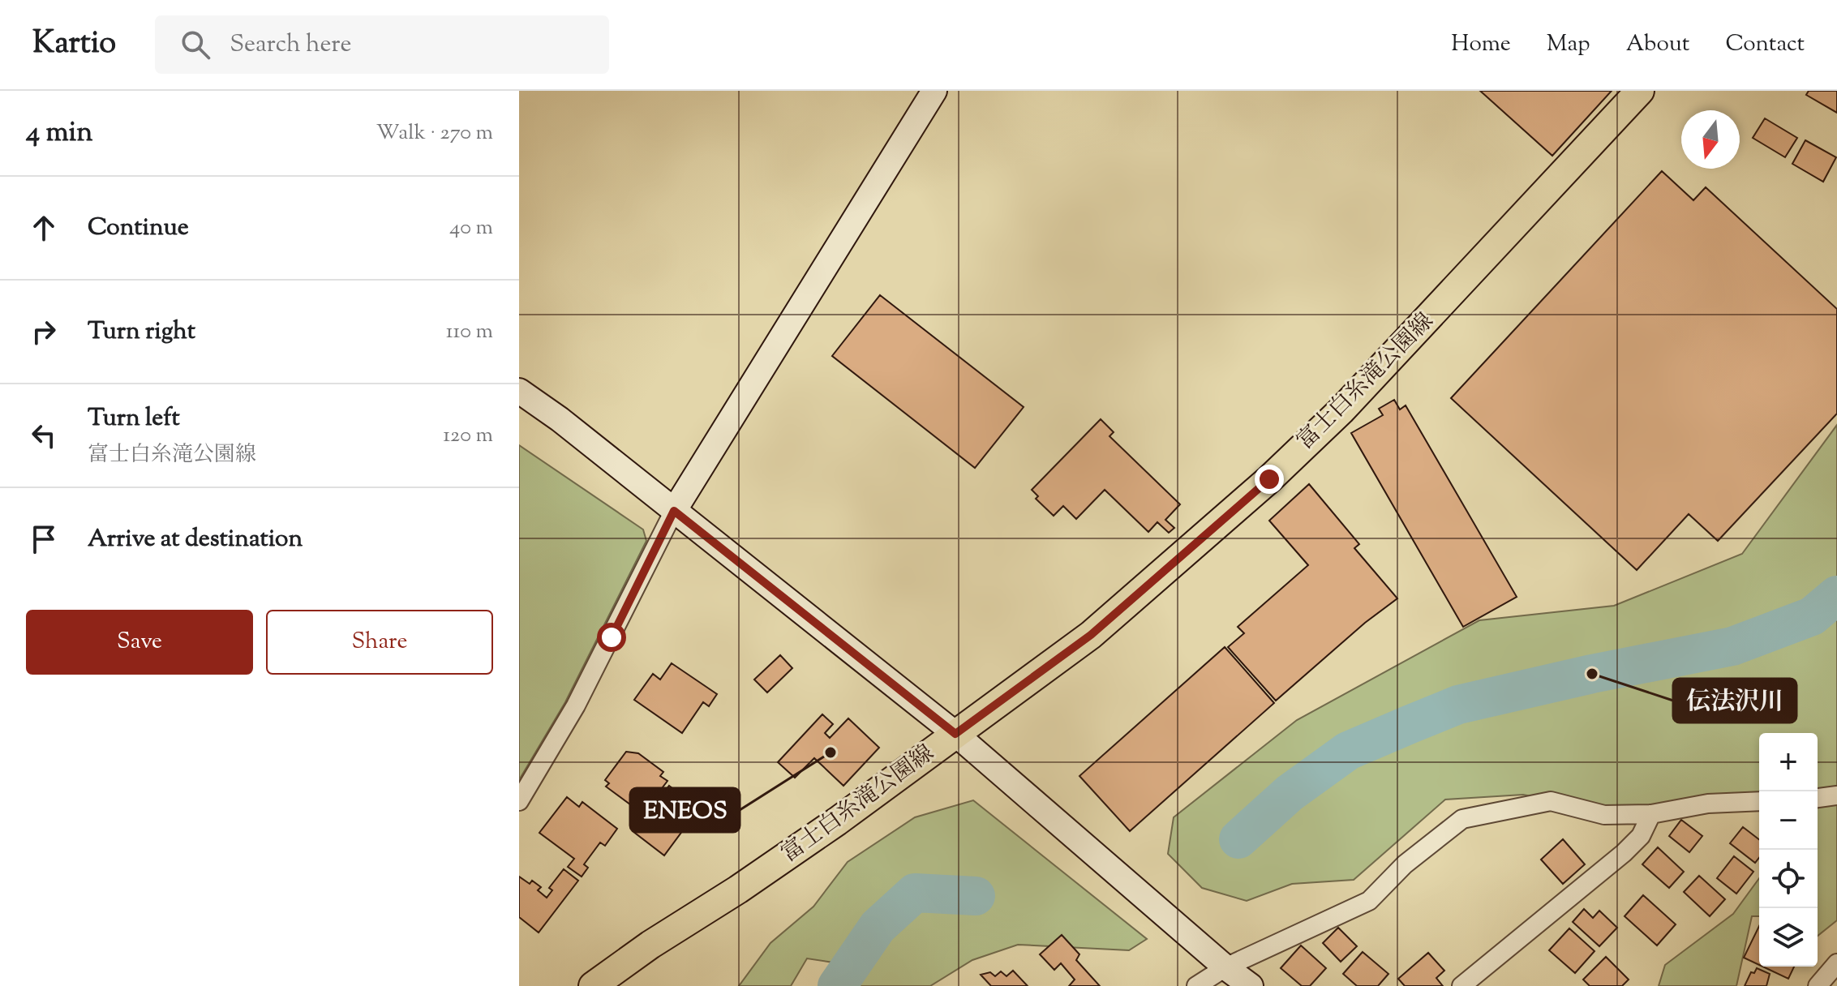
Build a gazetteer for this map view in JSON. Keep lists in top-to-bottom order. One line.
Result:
{"streets":{"main road":["富士白糸滝公園線"]},"places":["伝法沢川","ENEOS"],"north":"bottom","page":{"header":"Kartio","search":"Search here","nav":["Home","Map","About","Contact"],"heading":["4 min","Walk · 270 m"],"list":[["Continue","40 m"],["Turn right","110 m"],["Turn left","富士白糸滝公園線","120 m"],"Arrive at destination"],"buttons":["Save","Share"],"map_buttons":["+","−"]}}
